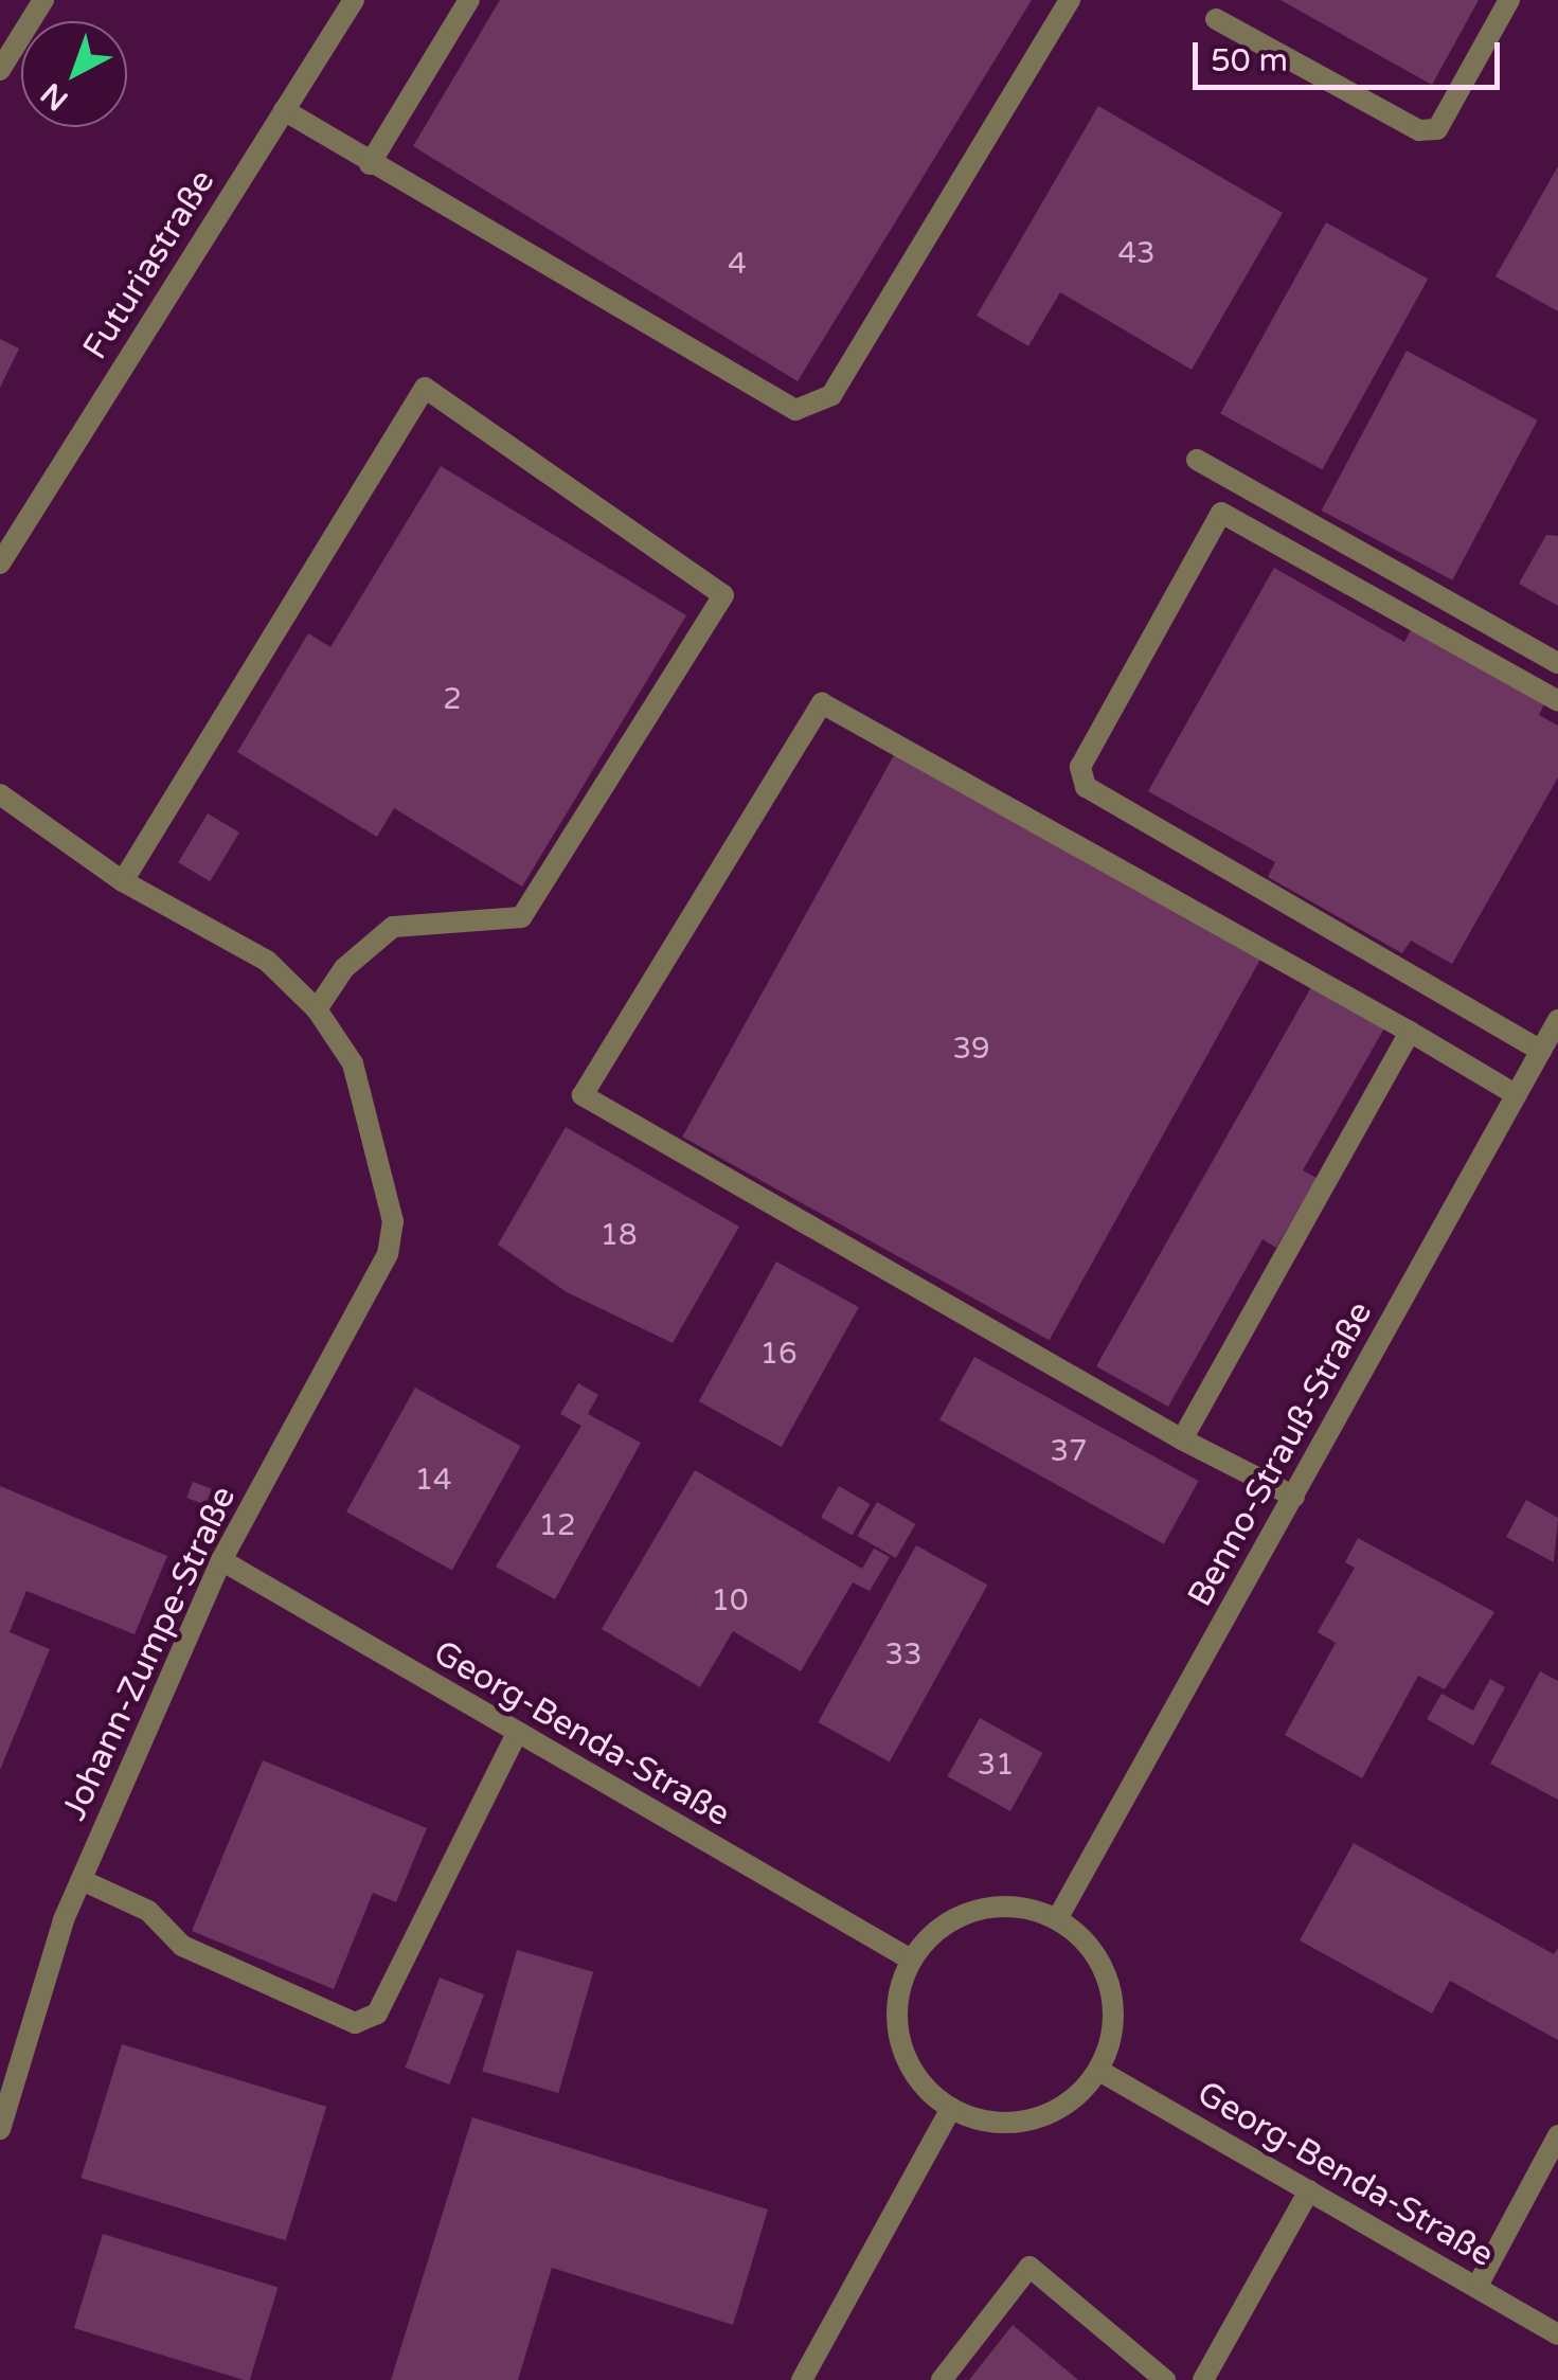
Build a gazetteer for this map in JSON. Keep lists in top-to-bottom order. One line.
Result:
{"streets":{"street":["Futuriastraße","Benno-Strauß-Straße","Johann-Zumpe-Straße","Georg-Benda-Straße"]},"crossings":[["Benno-Strauß-Straße","Georg-Benda-Straße"],["Johann-Zumpe-Straße","Georg-Benda-Straße"]],"house_numbers":["43","4","2","39","18","16","37","14","12","10","33","31"],"scale_bar":"50 m","north":"bottom left"}
